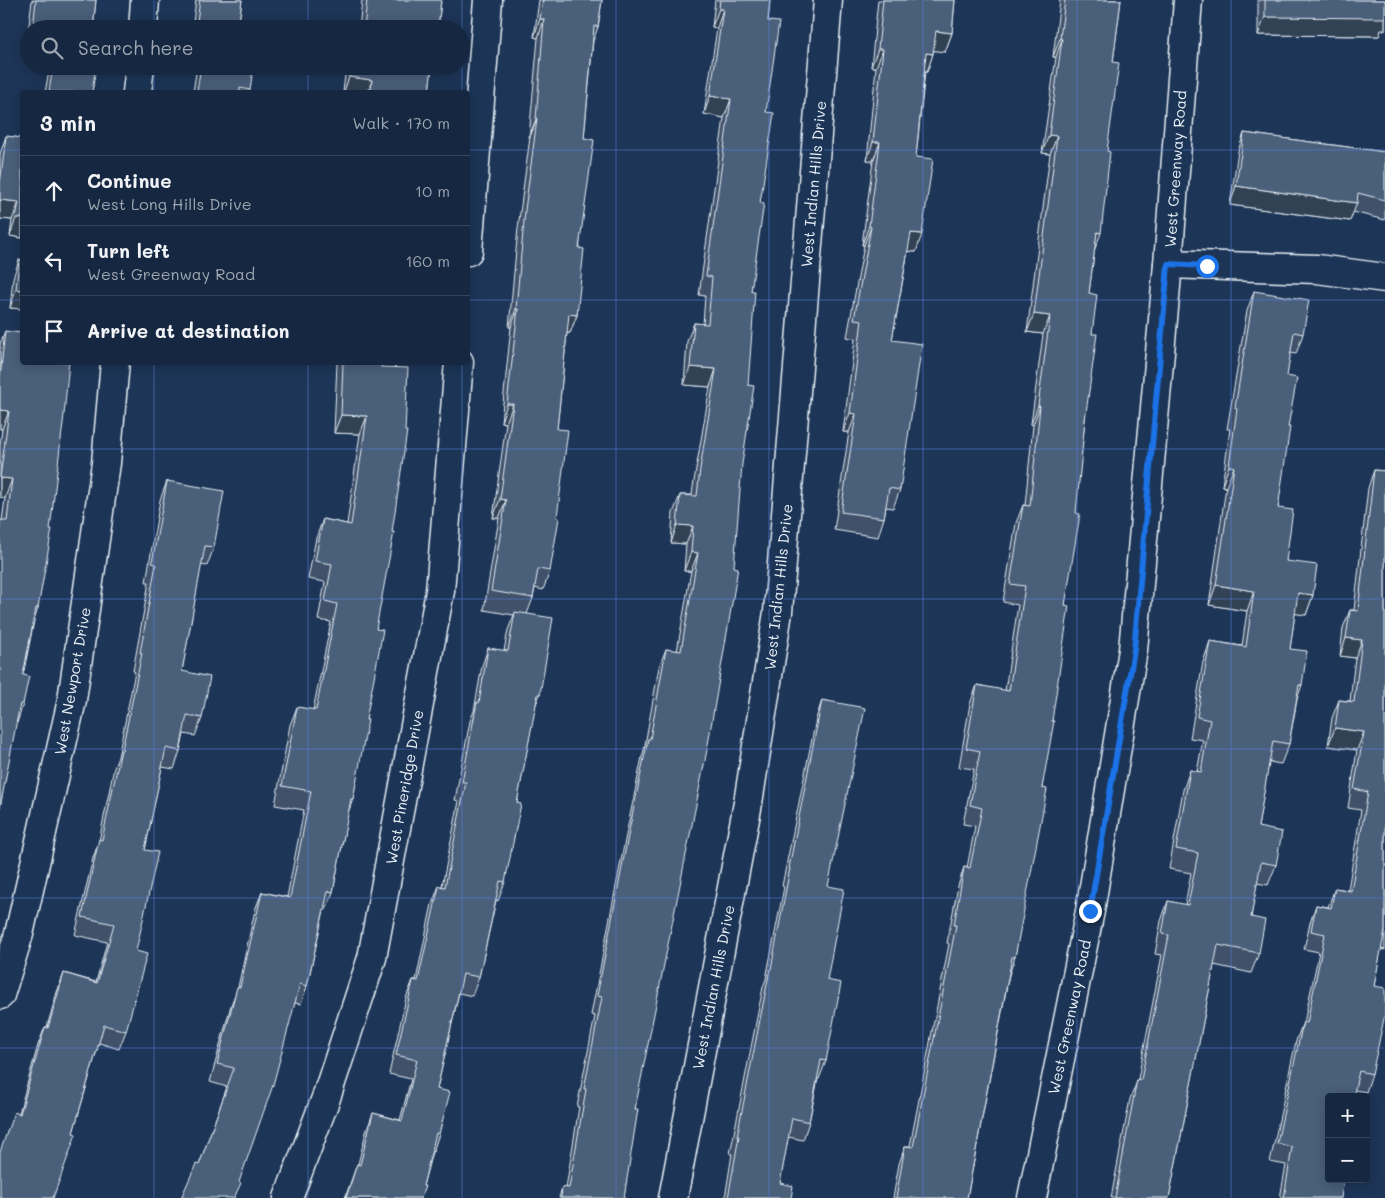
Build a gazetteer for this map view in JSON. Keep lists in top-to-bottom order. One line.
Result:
{"streets":{"street":["West Greenway Road","West Indian Hills Drive","West Newport Drive","West Pineridge Drive"]},"page":{"search":"Search here","heading":["3 min","Walk · 170 m"],"list":[["Continue","West Long Hills Drive","10 m"],["Turn left","West Greenway Road","160 m"],"Arrive at destination"],"map_buttons":["+","−"]}}
